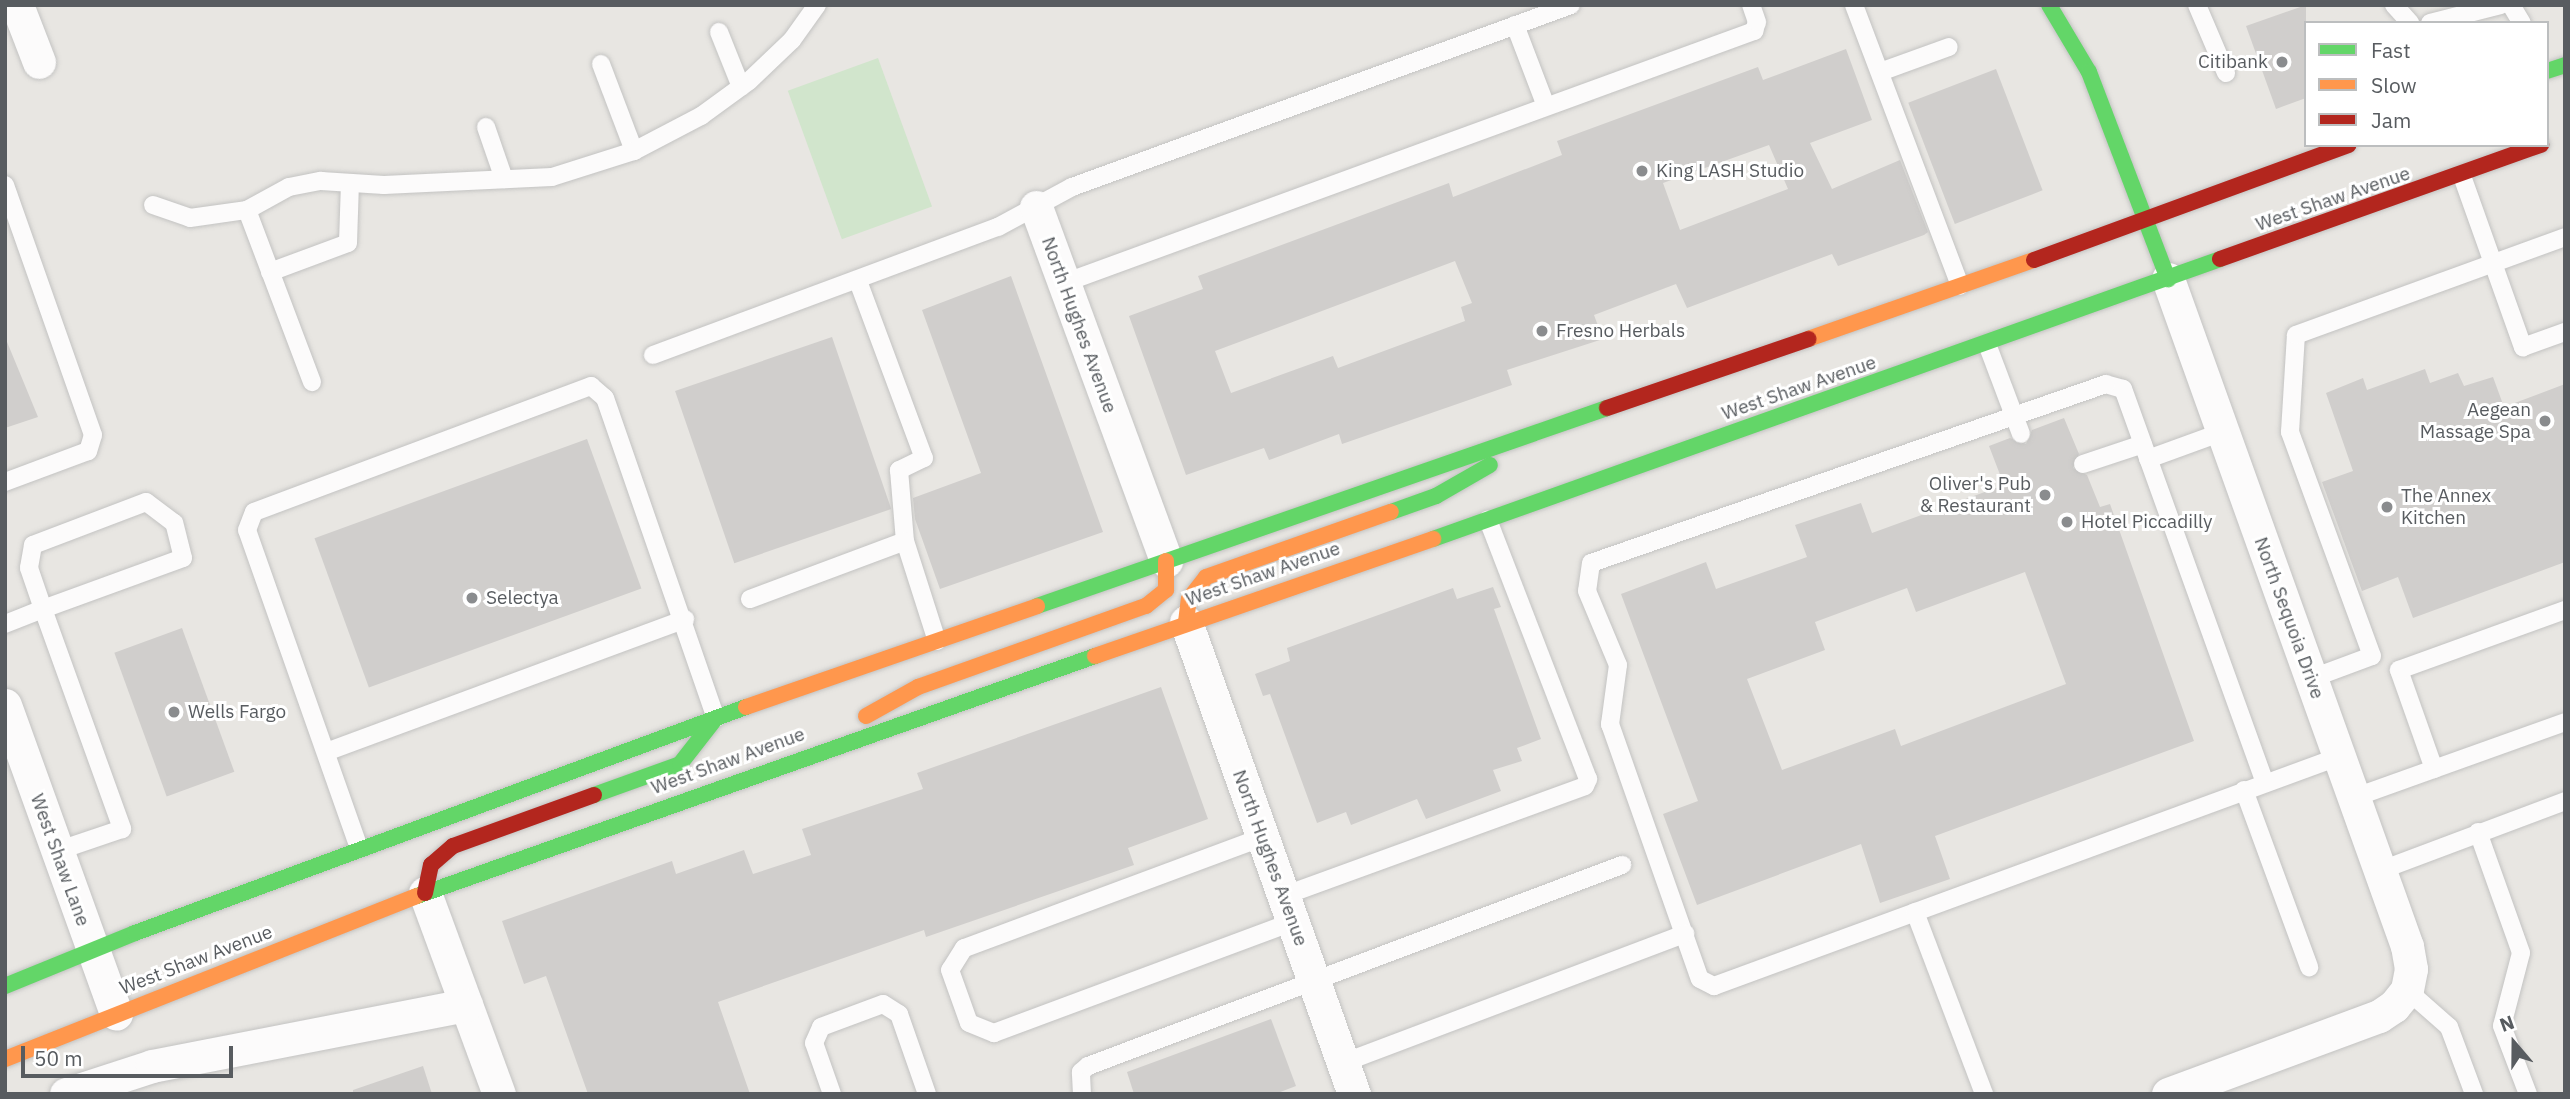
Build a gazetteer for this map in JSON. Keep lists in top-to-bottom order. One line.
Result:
{"streets":{"main road":["West Shaw Avenue","North Sequoia Drive"],"street":["North Hughes Avenue","West Shaw Lane"]},"crossings":[["West Shaw Avenue","North Hughes Avenue"],["West Shaw Avenue","North Sequoia Drive"],["West Shaw Avenue","West Shaw Lane"]],"places":["Citibank","King LASH Studio","Fresno Herbals","Aegean Massage Spa","Oliver's Pub & Restaurant","The Annex Kitchen","Hotel Piccadilly","Selectya","Wells Fargo"],"legend":["Fast","Slow","Jam"],"scale_bar":"50 m","north":"top"}
